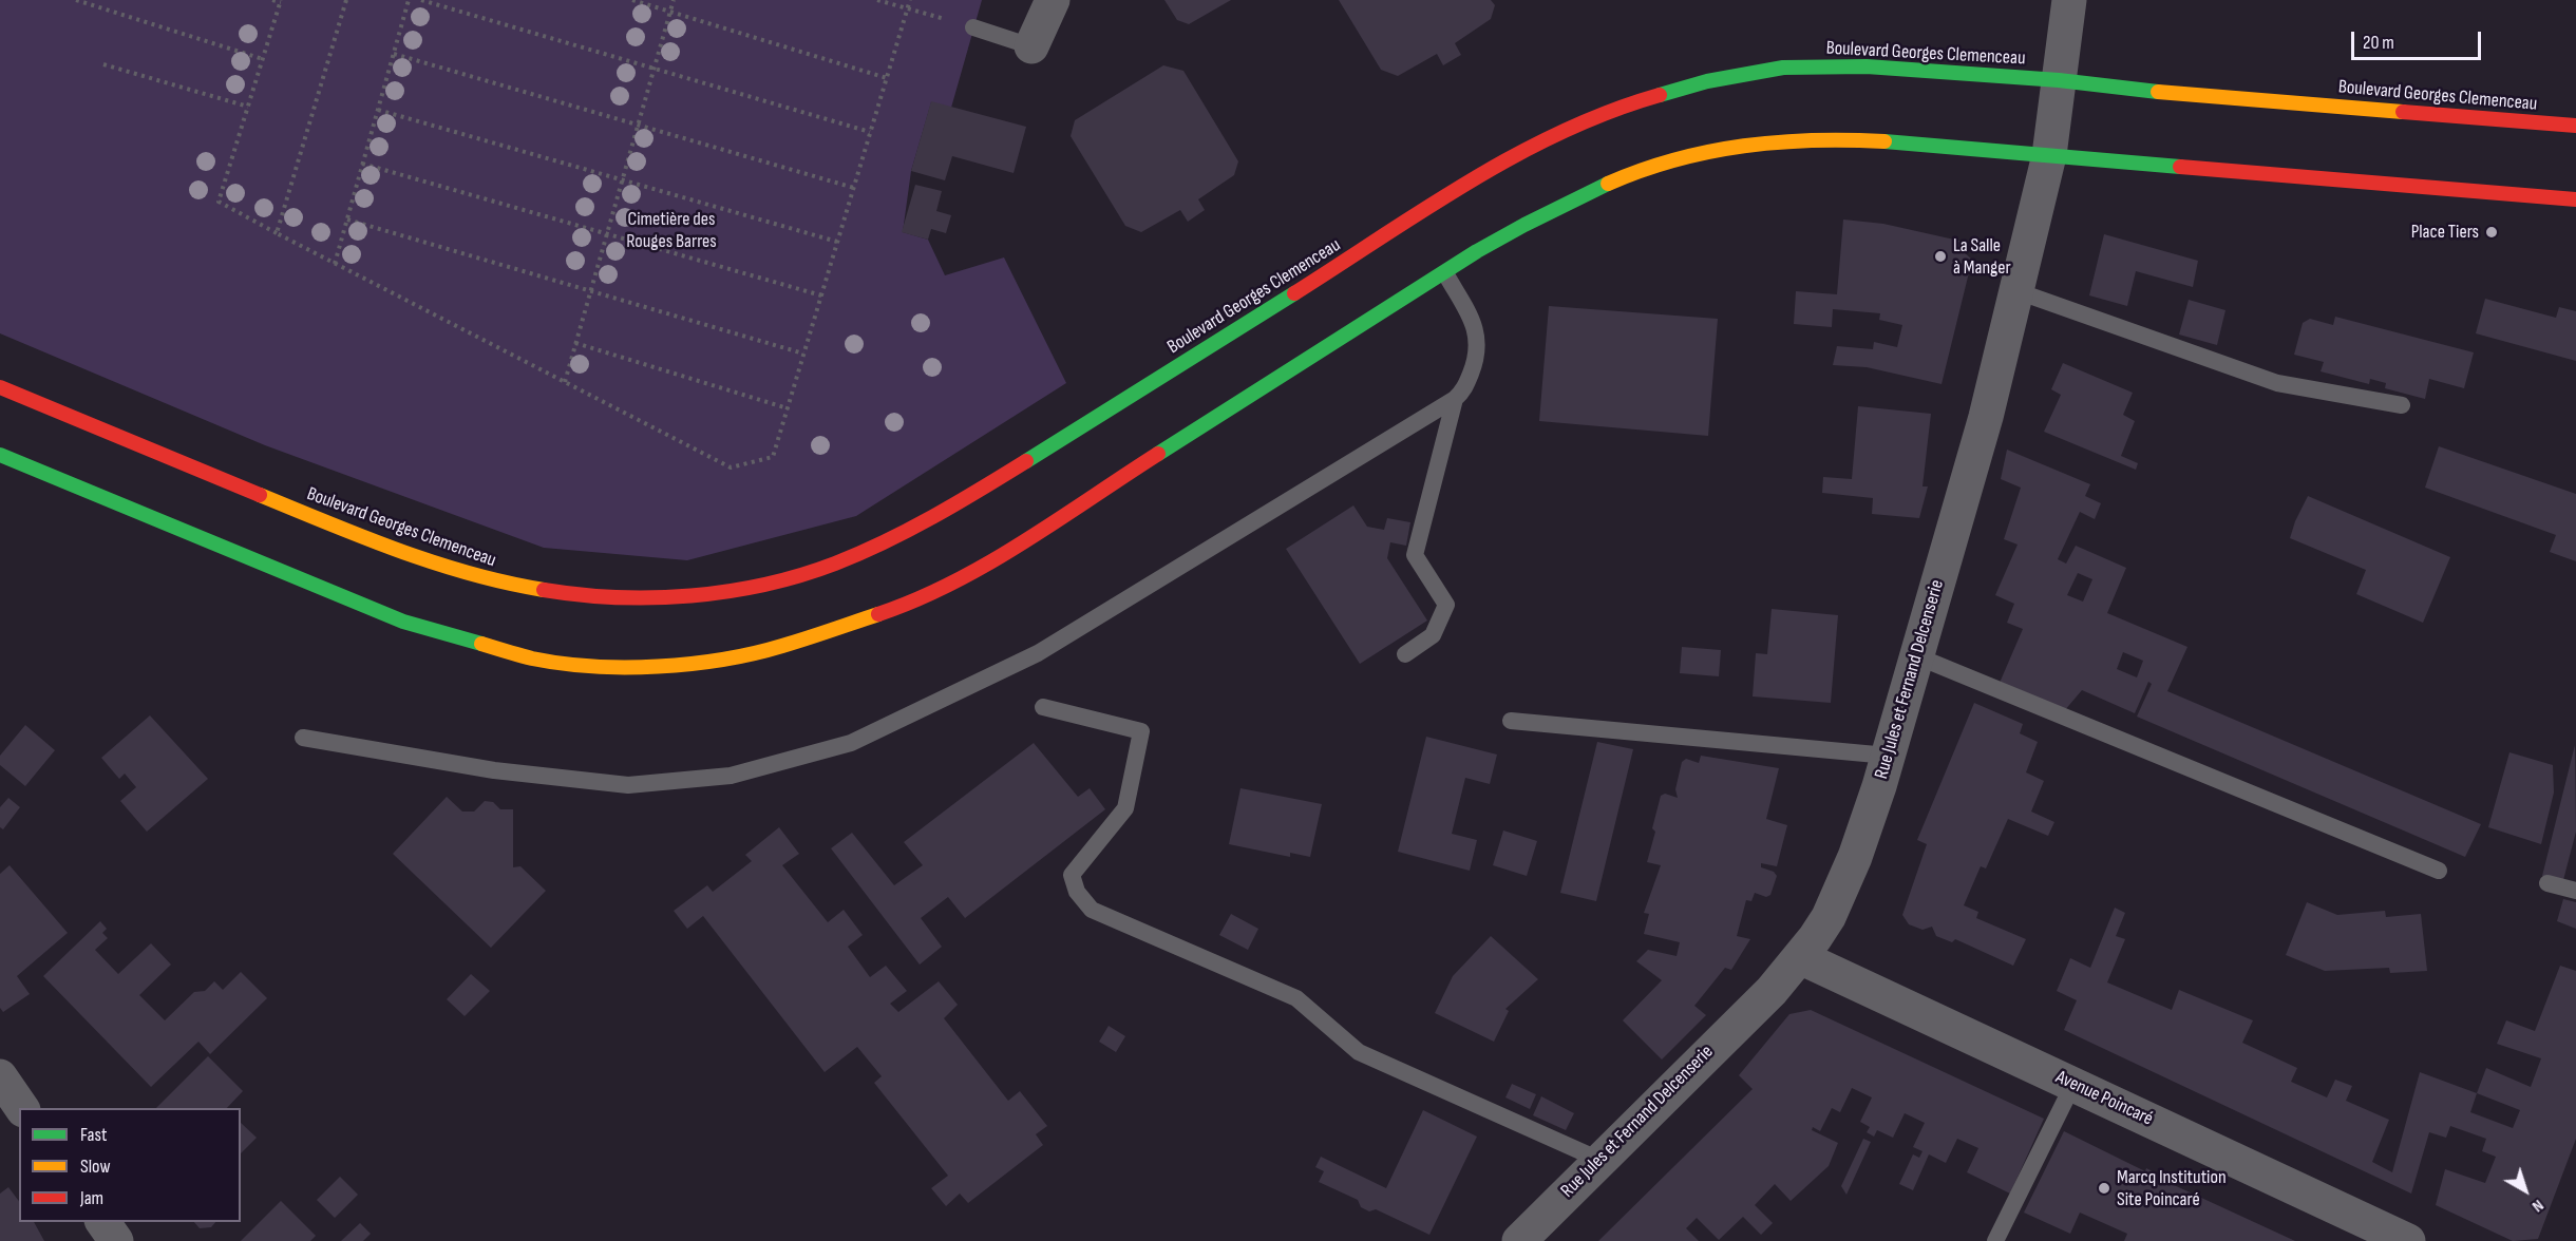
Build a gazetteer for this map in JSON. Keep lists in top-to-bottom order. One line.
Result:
{"streets":{"main road":["Boulevard Georges Clemenceau"],"street":["Rue Jules et Fernand Delcenserie","Avenue Poincaré"]},"crossings":[["Boulevard Georges Clemenceau","Rue Jules et Fernand Delcenserie"],["Rue Jules et Fernand Delcenserie","Avenue Poincaré"]],"parks":["Cimetière des Rouges Barres"],"places":["Place Tiers","La Salle à Manger","Marcq Institution Site Poincaré"],"legend":["Fast","Slow","Jam"],"scale_bar":"20 m","north":"bottom right"}
